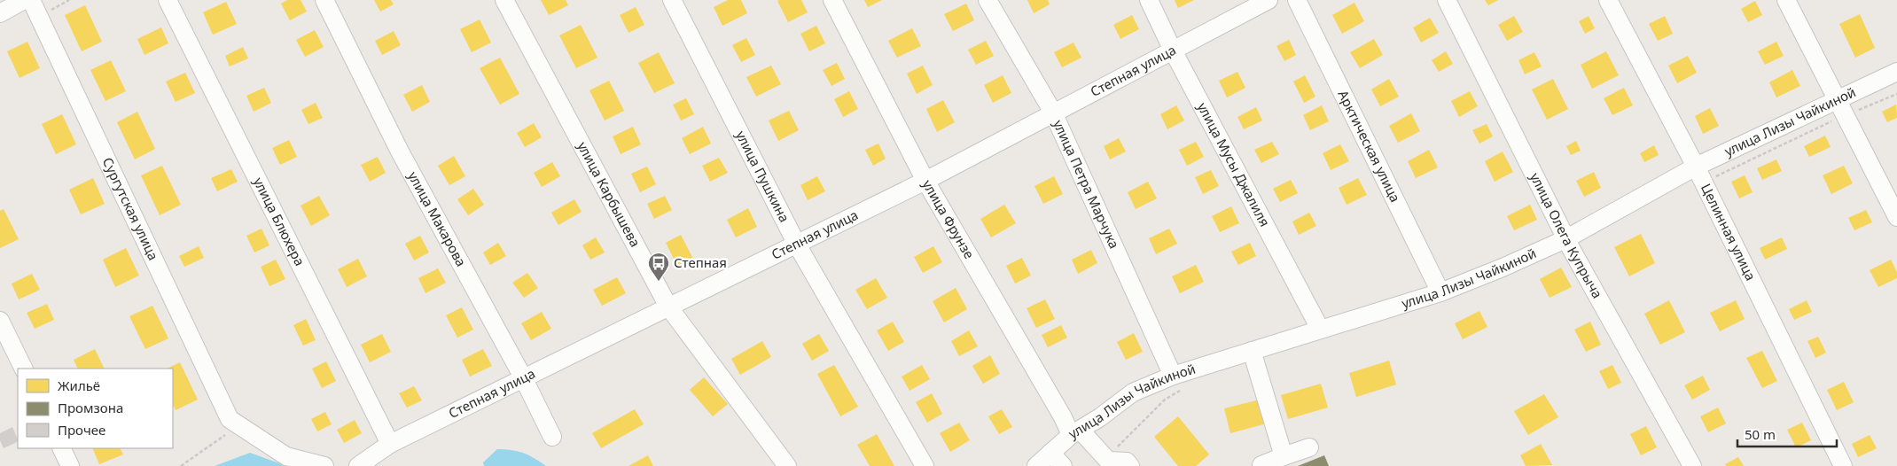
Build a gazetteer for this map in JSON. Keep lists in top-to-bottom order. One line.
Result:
{"streets":{"street":["Степная улица","улица Лизы Чайкиной","Арктическая улица","улица Мусы Джалиля","улица Пушкина","улица Петра Марчука","улица Карбышева","Сургутская улица","улица Макарова","улица Фрунзе","улица Блюхера","Целинная улица","улица Олега Купрыча"]},"crossings":[["Степная улица","улица Мусы Джалиля"],["Степная улица","улица Пушкина"],["Степная улица","улица Петра Марчука"],["Степная улица","улица Карбышева"],["Степная улица","улица Макарова"],["Степная улица","улица Фрунзе"],["Степная улица","улица Блюхера"],["улица Лизы Чайкиной","Арктическая улица"],["улица Лизы Чайкиной","улица Мусы Джалиля"],["улица Лизы Чайкиной","улица Петра Марчука"],["улица Лизы Чайкиной","улица Фрунзе"],["улица Лизы Чайкиной","Целинная улица"],["улица Лизы Чайкиной","улица Олега Купрыча"]],"places":{"bus stop":["Степная"]},"legend":["Жильё","Промзона","Прочее"],"scale_bar":"50 m"}
